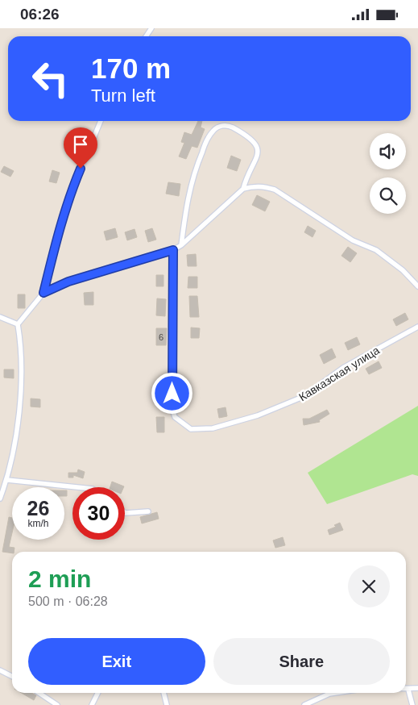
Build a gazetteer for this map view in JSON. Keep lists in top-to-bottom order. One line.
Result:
{"streets":{"street":["Кавказская улица"]},"house_numbers":["6"],"page":{"status":"06:26","turn":["170 m","Turn left"],"speed":"26 km/h","limit":"30","heading":["2 min","500 m · 06:28"],"buttons":["Exit","Share"]}}
